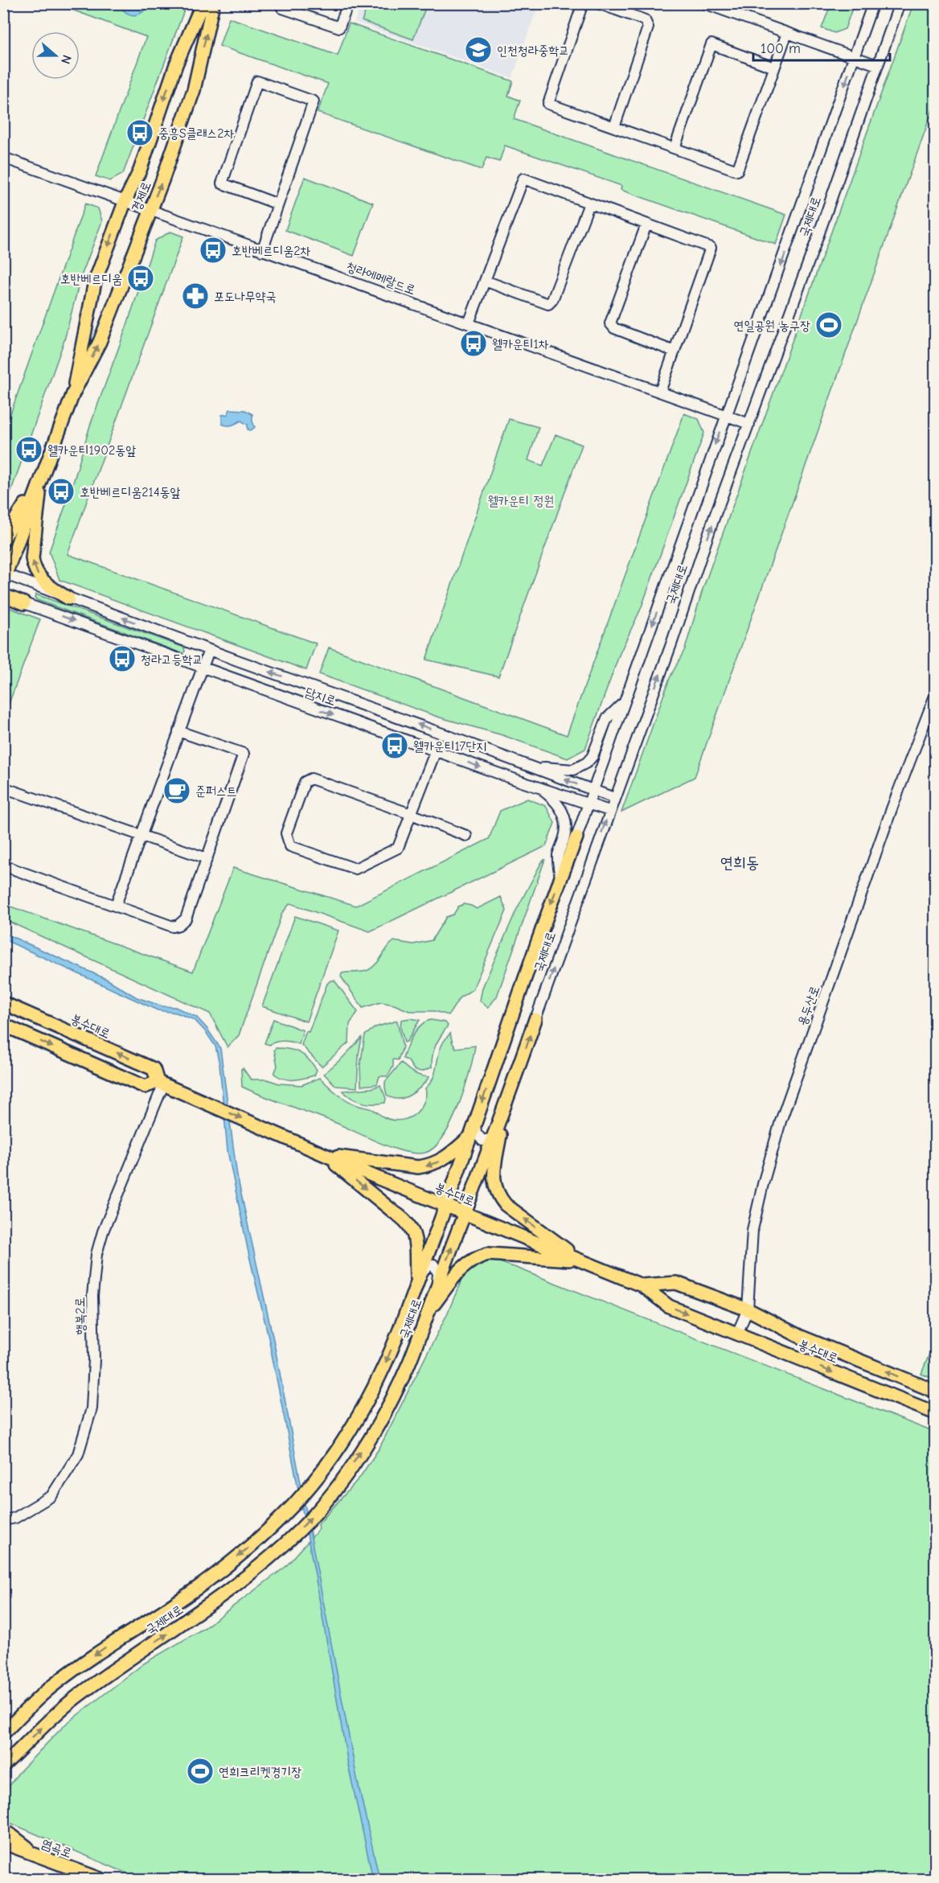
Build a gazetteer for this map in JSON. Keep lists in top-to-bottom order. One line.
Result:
{"streets":{"main road":["경제로","국제대로","봉수대로","염곡로"],"street":["청라에메랄드로","담지로","용두산로","행복2로"]},"crossings":[["경제로","청라에메랄드로"],["국제대로","청라에메랄드로"],["국제대로","담지로"],["국제대로","봉수대로"],["용두산로","봉수대로"],["봉수대로","행복2로"]],"districts":["연희동"],"parks":["웰카운티 정원"],"places":{"school or university":["인천청라중학교"],"bus stop":["중흥S클래스2차","호반베르디움2차","호반베르디움","웰카운티1차","웰카운티1902동앞","호반베르디움214동앞","청라고등학교","웰카운티17단지"],"pharmacy":["포도나무약국"],"sports":["연일공원 농구장","연희크리켓경기장"],"cafe":["준퍼스트"]},"scale_bar":"100 m","north":"right"}
